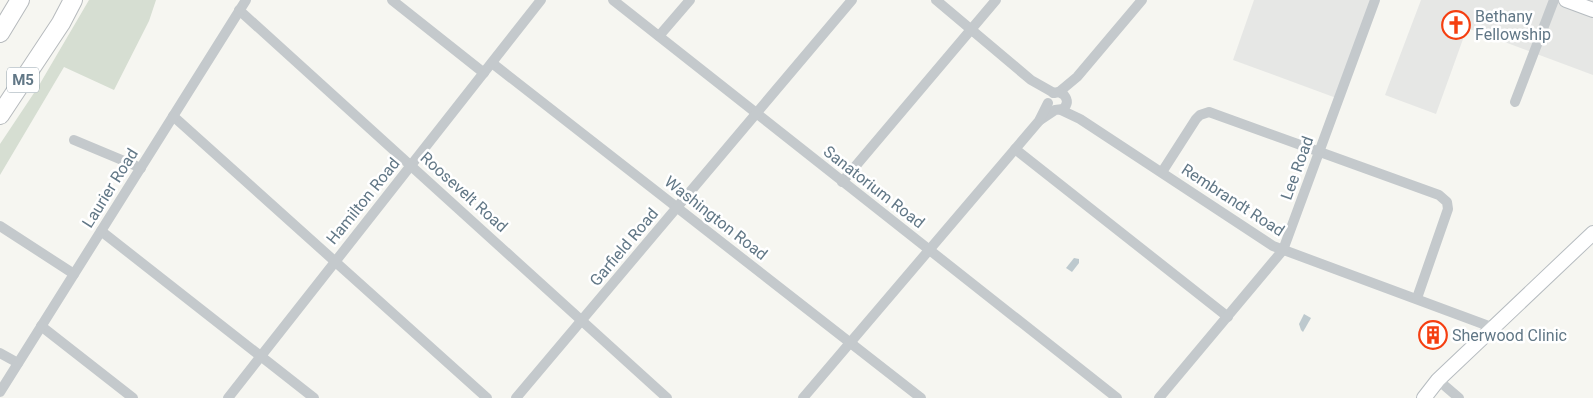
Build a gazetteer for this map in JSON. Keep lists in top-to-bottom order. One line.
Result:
{"streets":{"highway":["M5"],"street":["Lee Road","Sanatorium Road","Laurier Road","Roosevelt Road","Rembrandt Road","Hamilton Road","Washington Road","Garfield Road"]},"crossings":[["Lee Road","Rembrandt Road"],["Sanatorium Road","Garfield Road"],["Laurier Road","Roosevelt Road"],["Roosevelt Road","Hamilton Road"],["Roosevelt Road","Garfield Road"],["Hamilton Road","Washington Road"],["Washington Road","Garfield Road"]],"places":{"church":["Bethany Fellowship"],"building":["Sherwood Clinic"]}}
